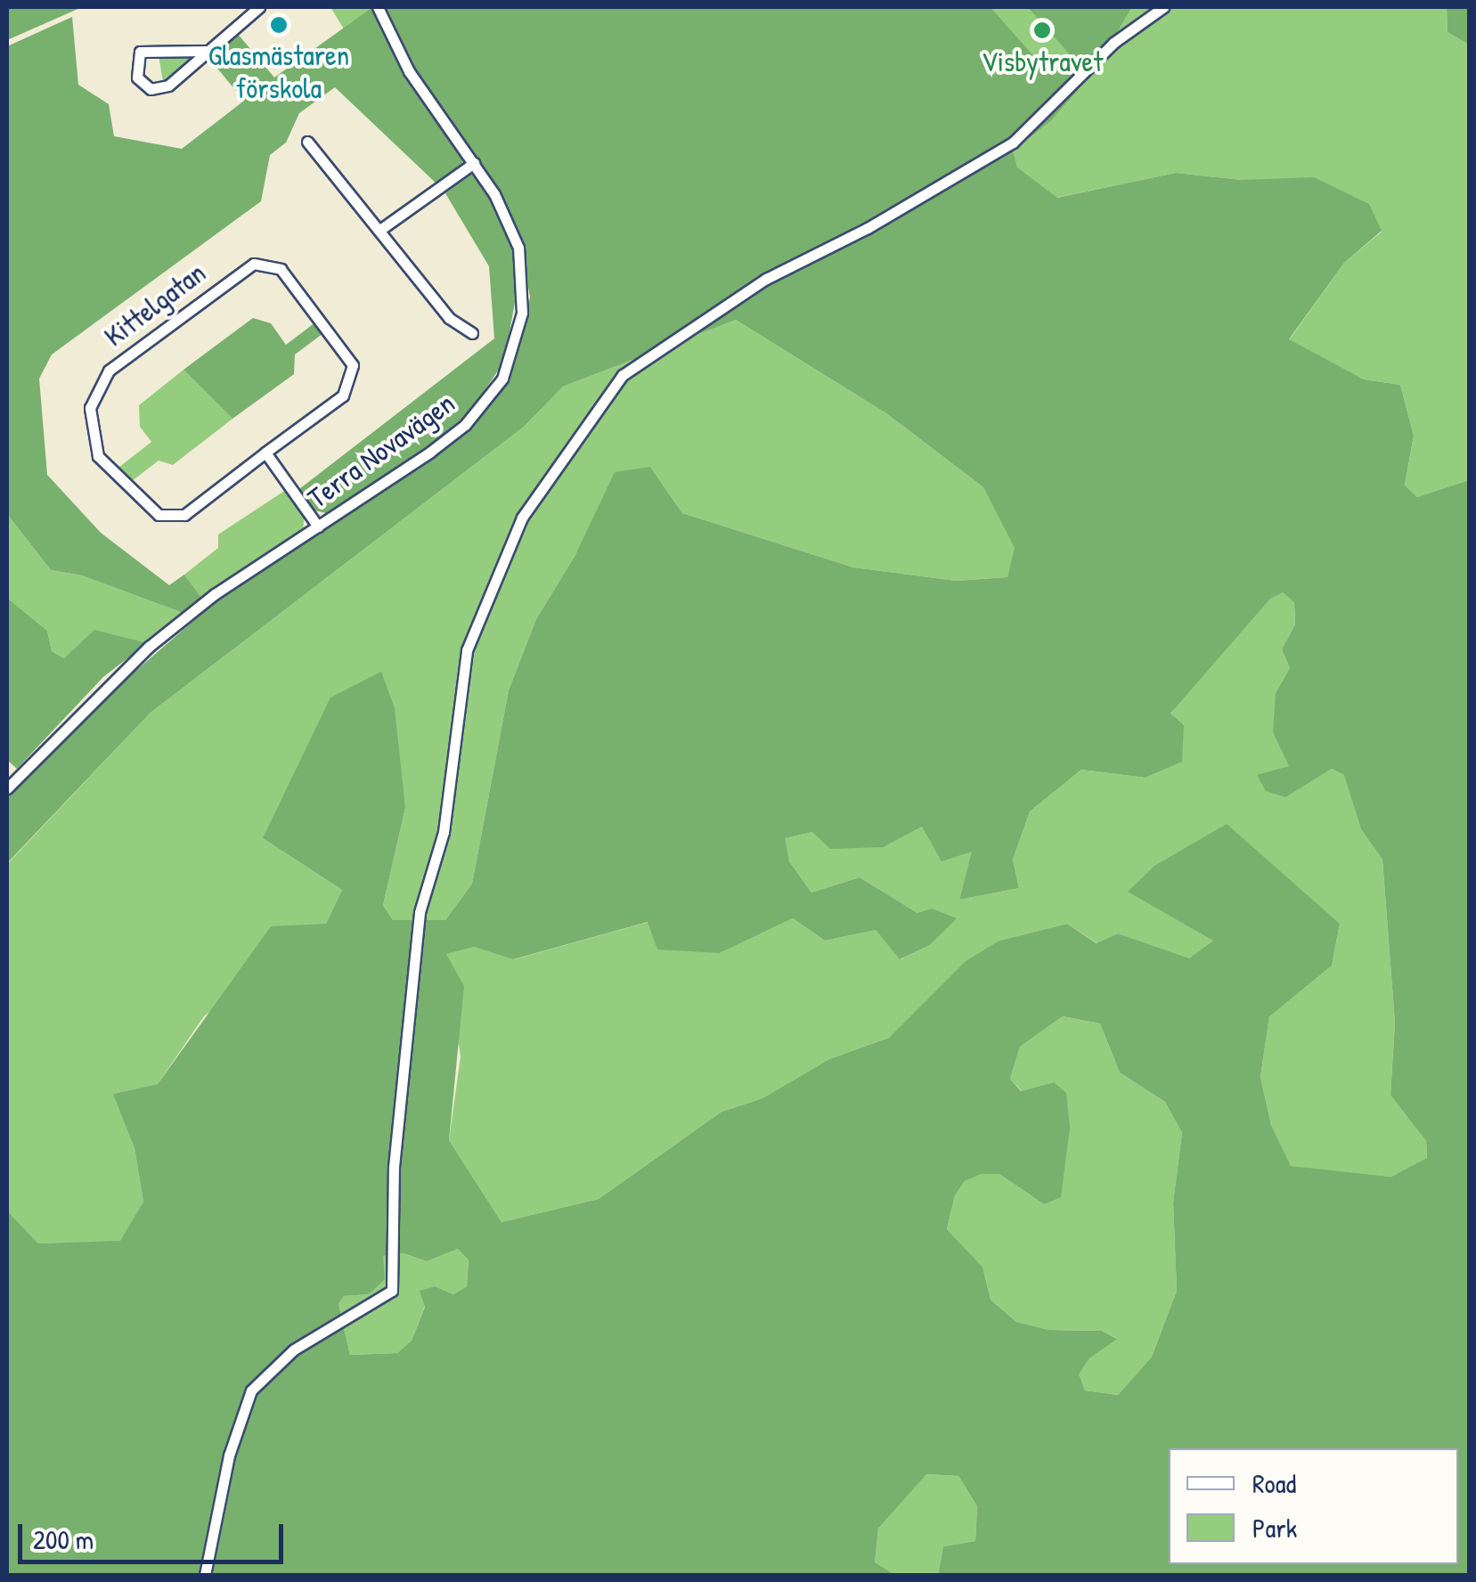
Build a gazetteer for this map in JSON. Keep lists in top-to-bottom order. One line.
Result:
{"streets":{"street":["Kittelgatan","Terra Novavägen"]},"places":["Glasmästaren förskola","Visbytravet"],"legend":["Road","Park"],"scale_bar":"200 m"}
